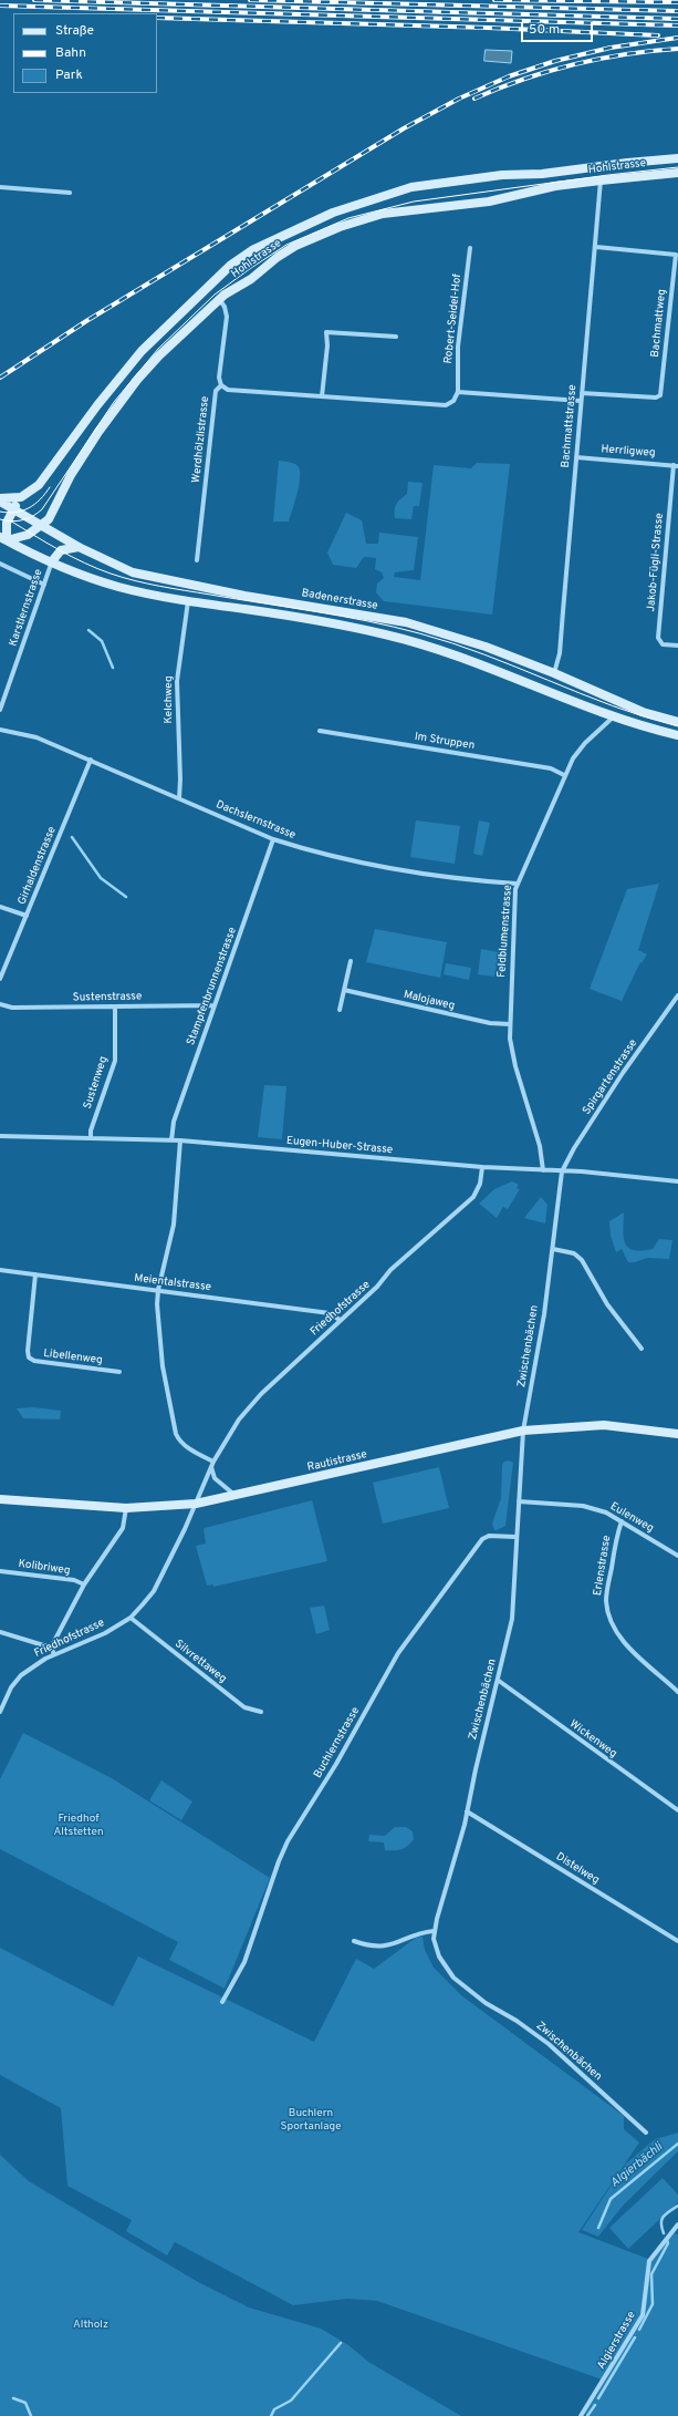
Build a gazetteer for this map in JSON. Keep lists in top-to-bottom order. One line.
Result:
{"streets":{"street":["Hohlstrasse","Robert-Seidel-Hof","Bachmattweg","Bachmattstrasse","Werdhölzlistrasse","Herrligweg","Jakob-Fügli-Strasse","Badenerstrasse","Karstlernstrasse","Kelchweg","Im Struppen","Dachslernstrasse","Girhaldenstrasse","Feldblumenstrasse","Stampfenbrunnenstrasse","Sustenstrasse","Malojaweg","Spirgartenstrasse","Sustenweg","Eugen-Huber-Strasse","Meientalstrasse","Friedhofstrasse","Zwischenbächen","Libellenweg","Rautistrasse","Eulenweg","Erlenstrasse","Kolibriweg","Silvrettaweg","Wickenweg","Buchlernstrasse","Distelweg","Algierstrasse"]},"crossings":[["Hohlstrasse","Bachmattstrasse"],["Hohlstrasse","Werdhölzlistrasse"],["Hohlstrasse","Badenerstrasse"],["Bachmattweg","Bachmattstrasse"],["Bachmattstrasse","Herrligweg"],["Bachmattstrasse","Badenerstrasse"],["Herrligweg","Jakob-Fügli-Strasse"],["Kelchweg","Dachslernstrasse"],["Im Struppen","Feldblumenstrasse"],["Dachslernstrasse","Girhaldenstrasse"],["Dachslernstrasse","Feldblumenstrasse"],["Dachslernstrasse","Stampfenbrunnenstrasse"],["Feldblumenstrasse","Malojaweg"],["Feldblumenstrasse","Eugen-Huber-Strasse"],["Stampfenbrunnenstrasse","Sustenstrasse"],["Stampfenbrunnenstrasse","Eugen-Huber-Strasse"],["Sustenstrasse","Sustenweg"],["Spirgartenstrasse","Eugen-Huber-Strasse"],["Spirgartenstrasse","Zwischenbächen"],["Sustenweg","Eugen-Huber-Strasse"],["Eugen-Huber-Strasse","Friedhofstrasse"],["Eugen-Huber-Strasse","Zwischenbächen"],["Meientalstrasse","Friedhofstrasse"],["Meientalstrasse","Libellenweg"],["Friedhofstrasse","Rautistrasse"],["Friedhofstrasse","Silvrettaweg"],["Zwischenbächen","Rautistrasse"],["Zwischenbächen","Eulenweg"],["Zwischenbächen","Wickenweg"],["Zwischenbächen","Buchlernstrasse"],["Zwischenbächen","Distelweg"],["Eulenweg","Erlenstrasse"]],"water":["Algierbächli"],"parks":["Friedhof Altstetten","Buchlern Sportanlage","Altholz"],"legend":["Straße","Bahn","Park"],"scale_bar":"50 m"}
